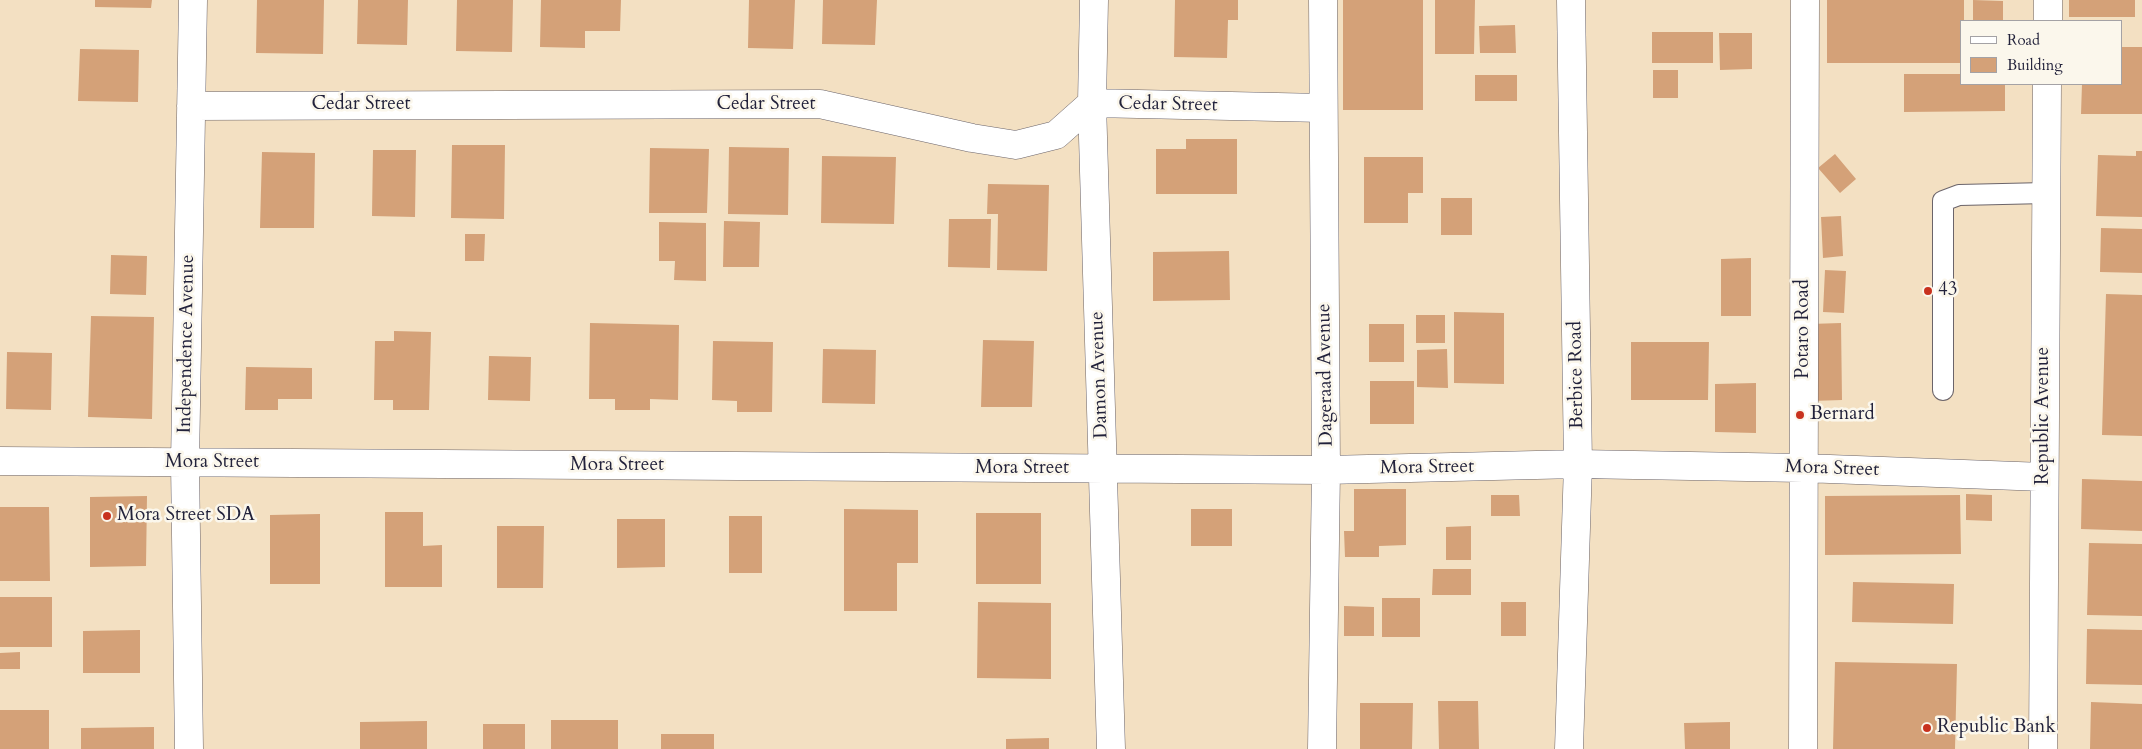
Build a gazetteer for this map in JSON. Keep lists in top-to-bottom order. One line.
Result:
{"streets":{"street":["Cedar Street","Potaro Road","Independence Avenue","Damon Avenue","Dageraad Avenue","Berbice Road","Republic Avenue","Mora Street"]},"crossings":[["Cedar Street","Independence Avenue"],["Cedar Street","Damon Avenue"],["Cedar Street","Dageraad Avenue"],["Potaro Road","Mora Street"],["Independence Avenue","Mora Street"],["Damon Avenue","Mora Street"],["Dageraad Avenue","Mora Street"],["Berbice Road","Mora Street"],["Republic Avenue","Mora Street"]],"places":["43","Bernard","Mora Street SDA","Republic Bank"],"legend":["Road","Building"]}
